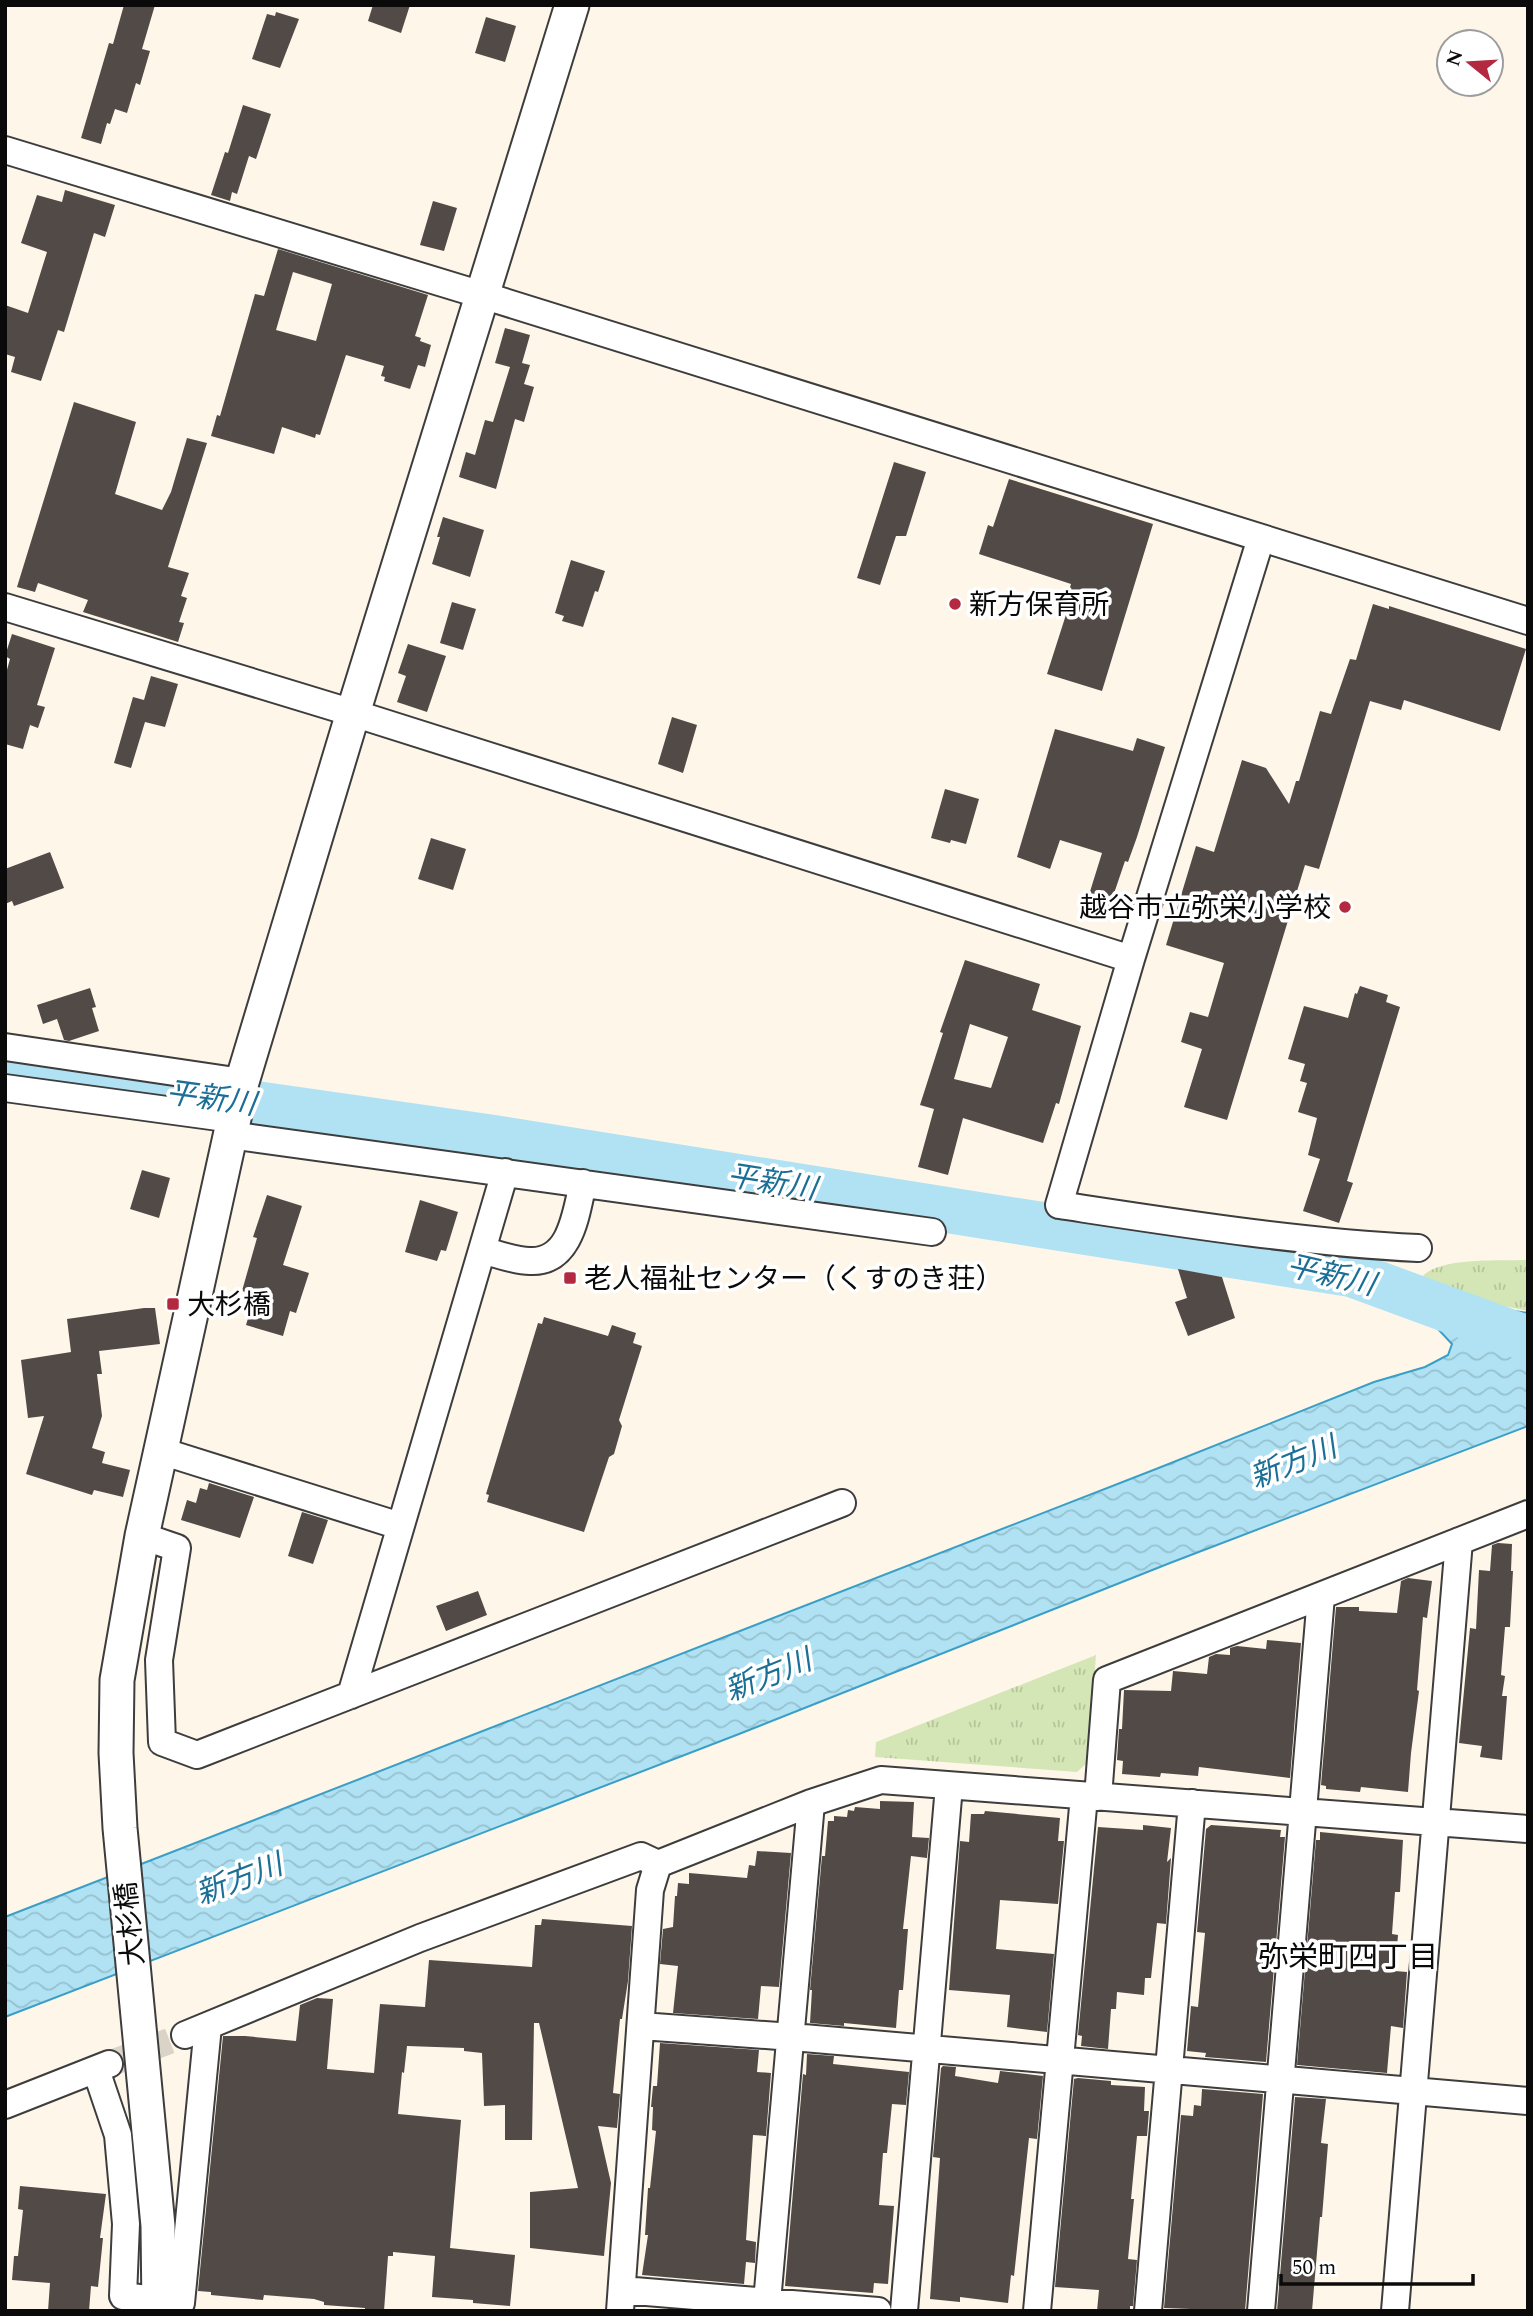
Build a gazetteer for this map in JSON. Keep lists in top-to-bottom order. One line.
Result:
{"streets":{"street":["大杉橋"]},"districts":["弥栄町四丁目"],"water":["平新川","新方川"],"places":{"other":["新方保育所","越谷市立弥栄小学校"],"transit":["老人福祉センター（くすのき荘）","大杉橋"]},"scale_bar":"50 m","north":"left"}
